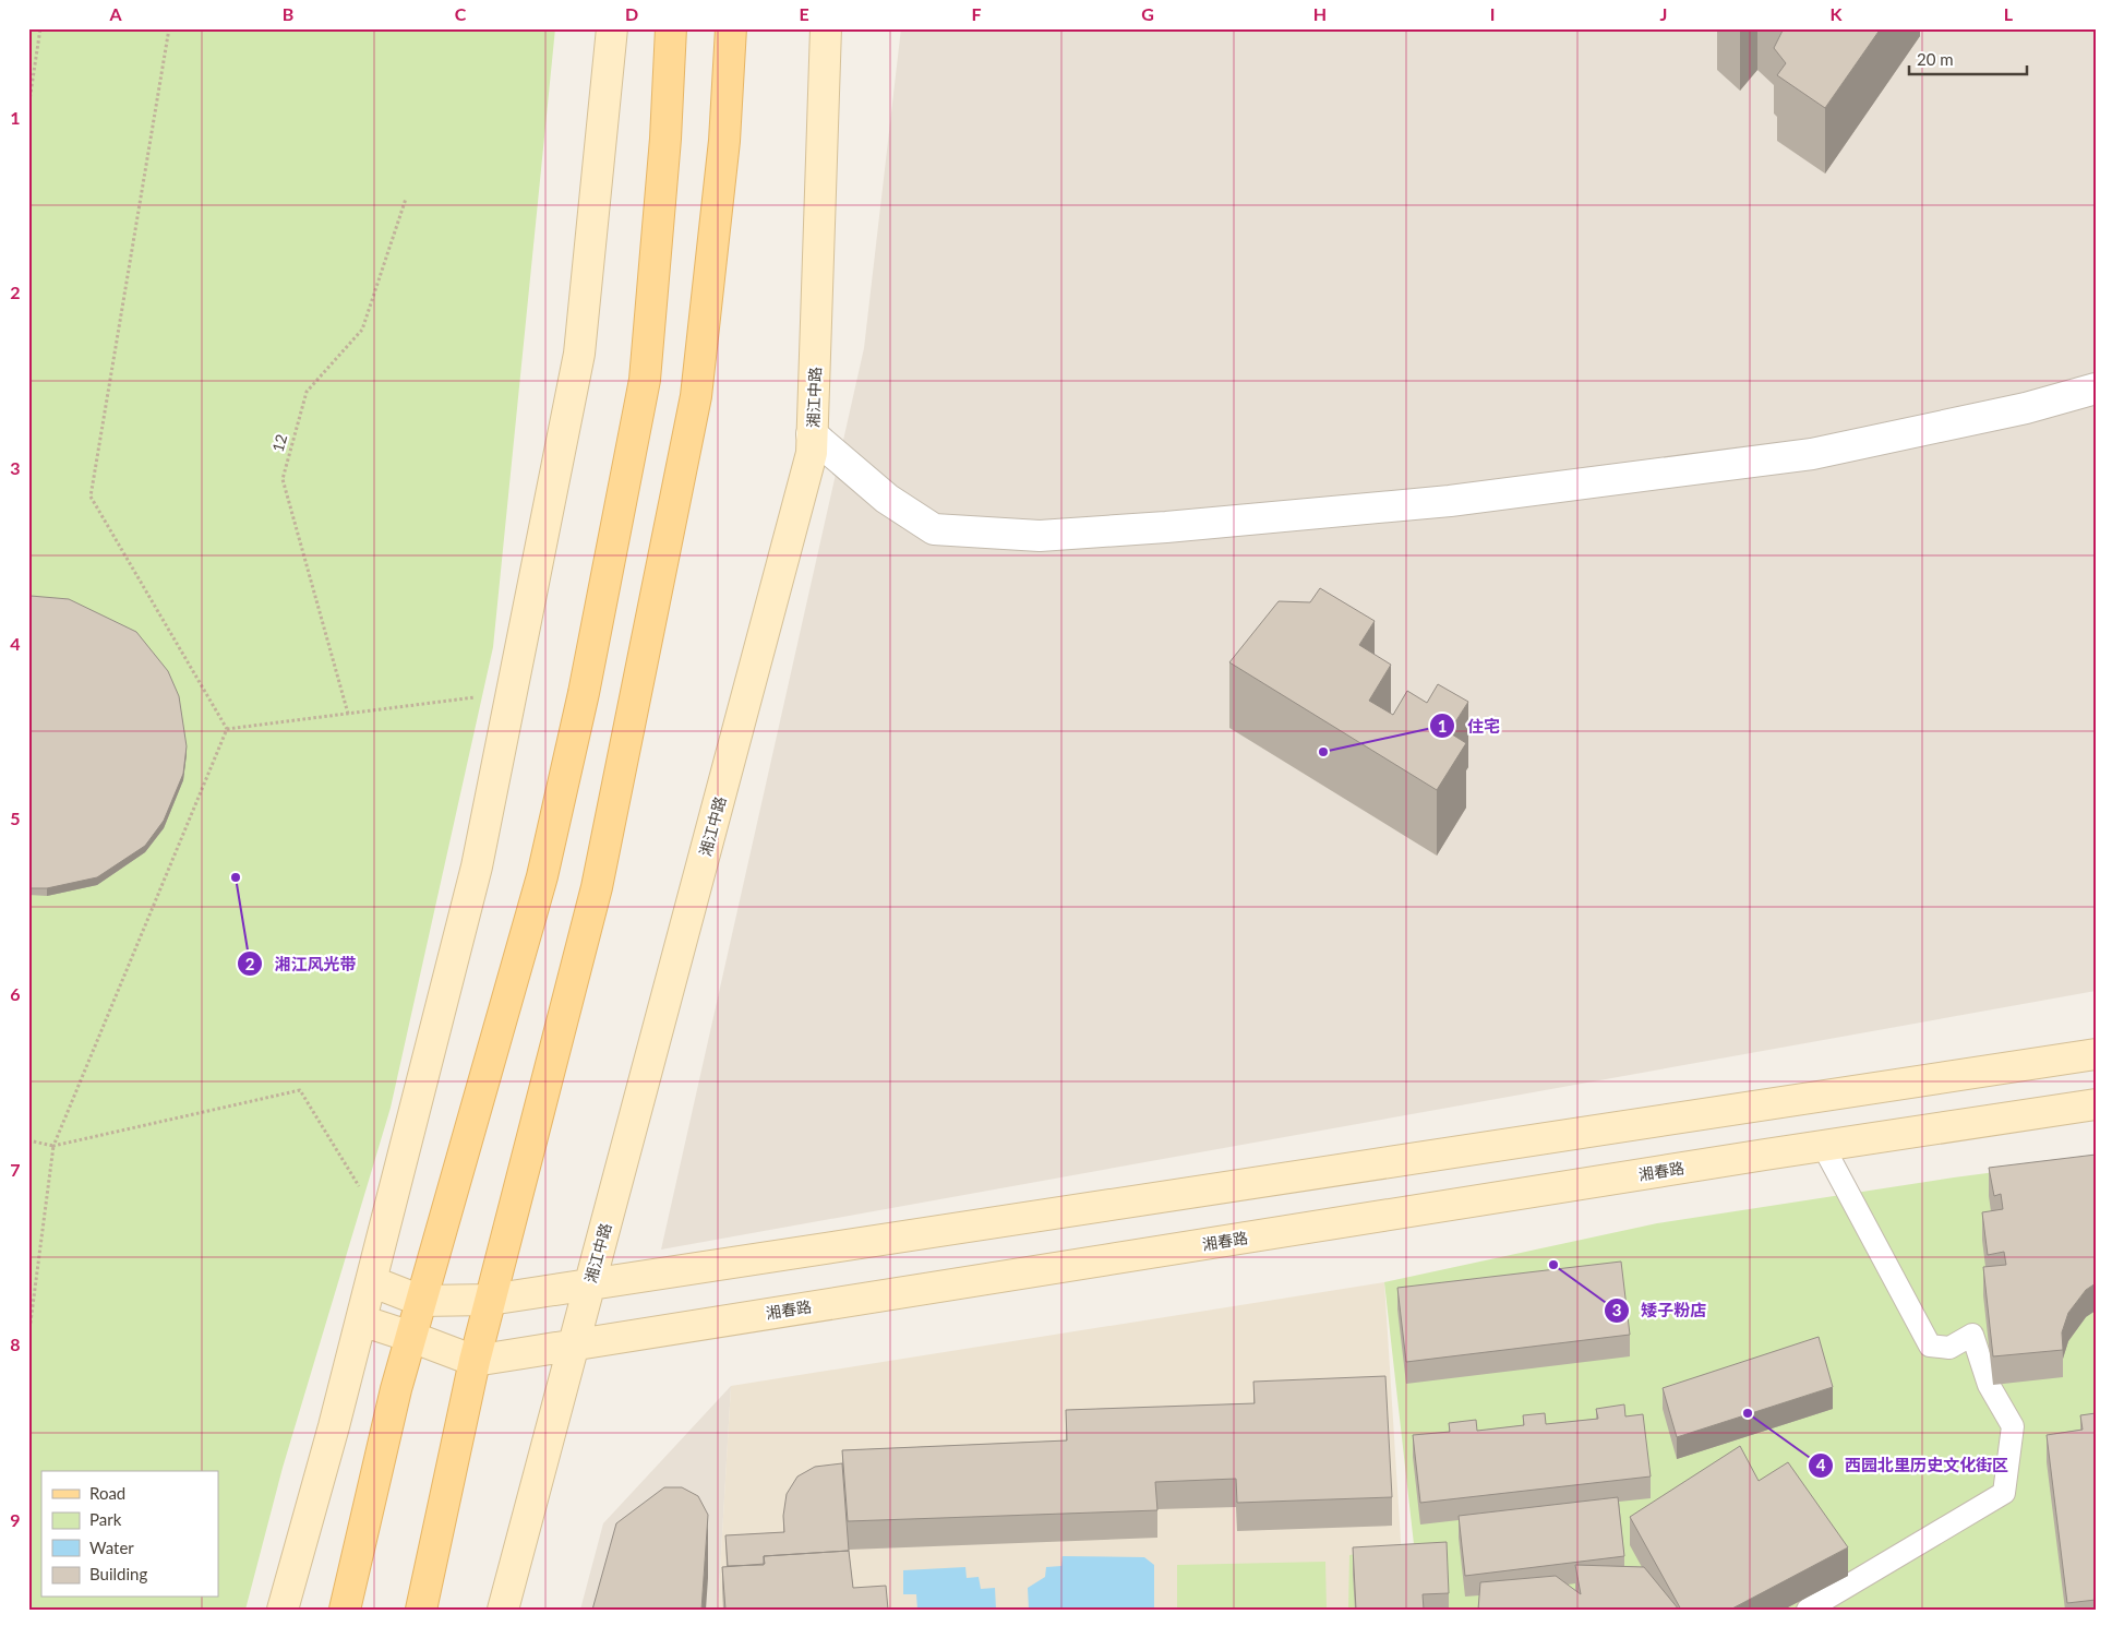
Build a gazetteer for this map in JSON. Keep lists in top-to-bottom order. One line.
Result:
{"streets":{"street":["湘江中路","湘春路"],"path":["12"]},"crossings":[["湘江中路","湘春路"]],"places":["住宅","湘江风光带","矮子粉店","西园北里历史文化街区"],"legend":["Road","Park","Water","Building"],"scale_bar":"20 m","grid":{"columns":["A","B","C","D","E","F","G","H","I","J","K","L"],"rows":["1","2","3","4","5","6","7","8","9"]}}
